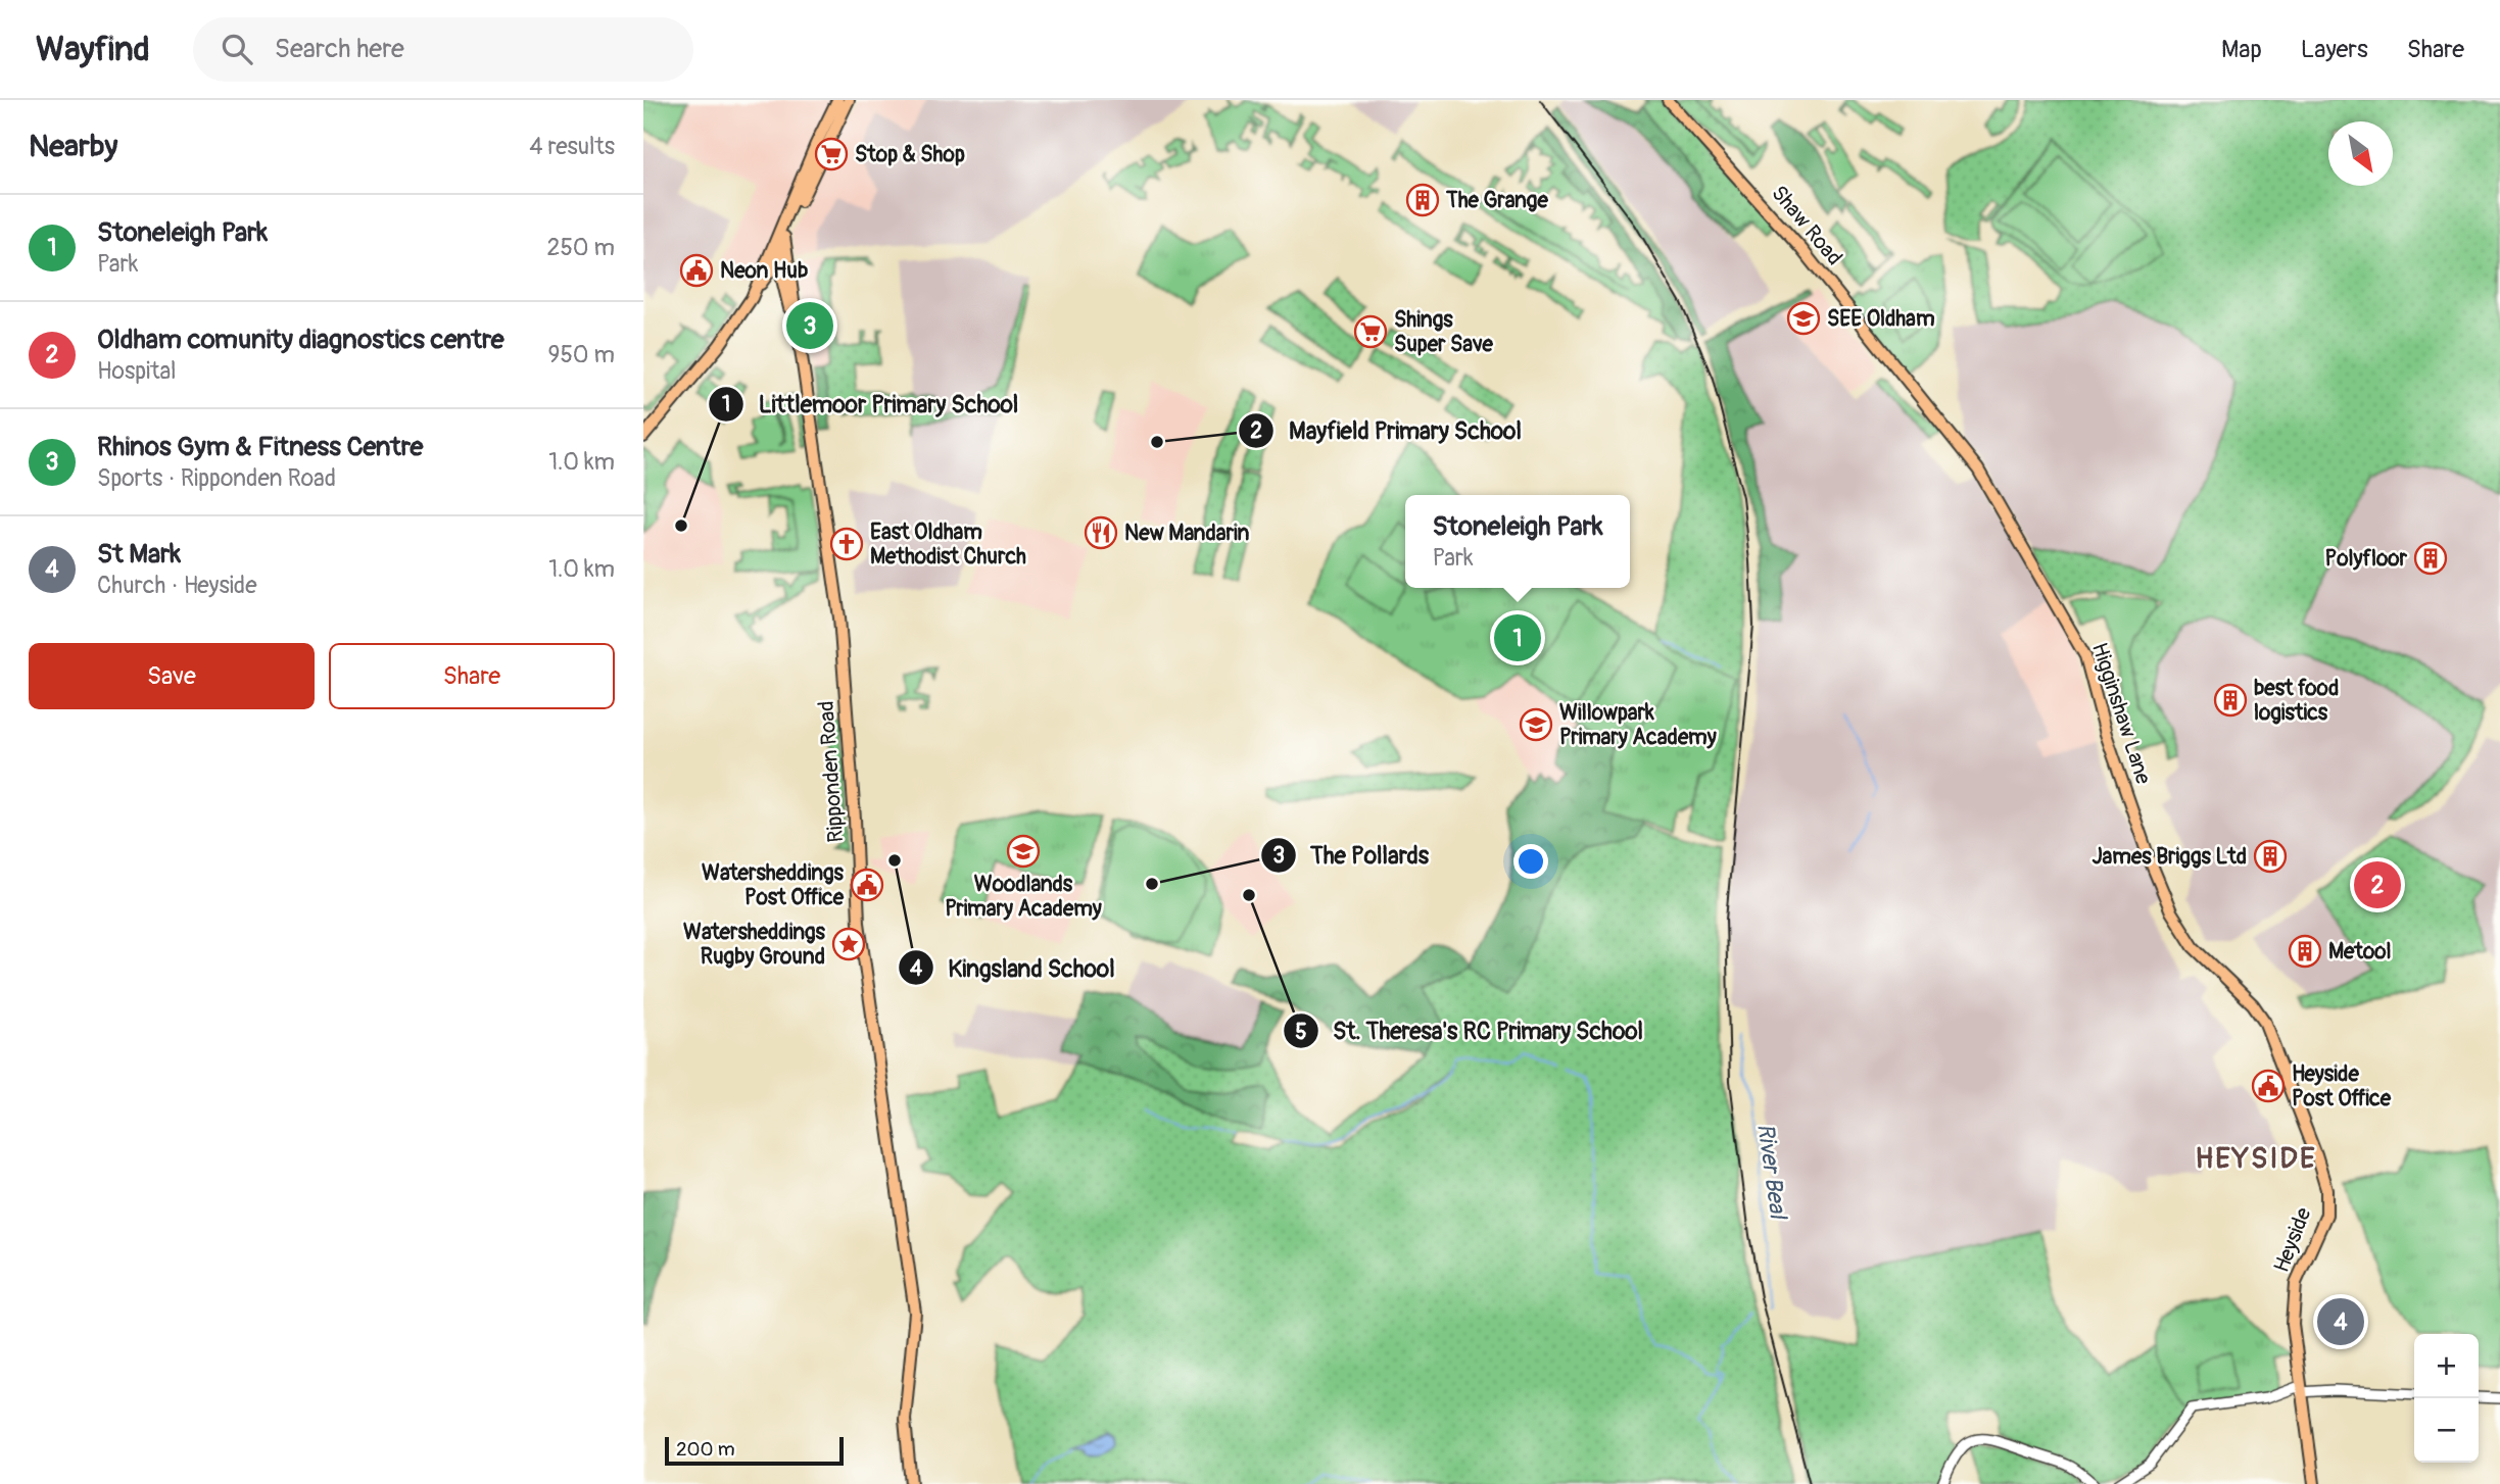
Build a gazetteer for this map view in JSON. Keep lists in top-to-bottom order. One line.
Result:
{"streets":{"main road":["Shaw Road","Higginshaw Lane","Ripponden Road","Heyside"]},"crossings":[["Shaw Road","Higginshaw Lane"],["Higginshaw Lane","Heyside"]],"districts":["HEYSIDE"],"water":["River Beal"],"places":{"supermarket":["Stop & Shop","Shings Super Save"],"building":["The Grange","Polyfloor","best food logistics","James Briggs Ltd","Metool"],"public building":["Neon Hub","Watersheddings Post Office","Heyside Post Office"],"school or university":["SEE Oldham","Willowpark Primary Academy","Woodlands Primary Academy"],"other":["Mayfield Primary School","Littlemoor Primary School","Kingsland School","The Pollards","St. Theresa's RC Primary School"],"restaurant":["New Mandarin"],"church":["East Oldham Methodist Church"],"place":["Watersheddings Rugby Ground"]},"scale_bar":"200 m","north":"bottom right","page":{"header":"Wayfind","search":"Search here","nav":["Map","Layers","Share"],"heading":["Nearby","4 results"],"list":[{"mark":"1","name":"Stoneleigh Park","note":"Park","value":"250 m"},{"mark":"2","name":"Oldham comunity diagnostics centre","note":"Hospital","value":"950 m"},{"mark":"3","name":"Rhinos Gym & Fitness Centre","note":"Sports · Ripponden Road","value":"1.0 km"},{"mark":"4","name":"St Mark","note":"Church · Heyside","value":"1.0 km"}],"pins":["3","1","2","4"],"popup":["Stoneleigh Park","Park"],"buttons":["Save","Share"],"map_buttons":["+","−"],"scale":"200 m"}}
